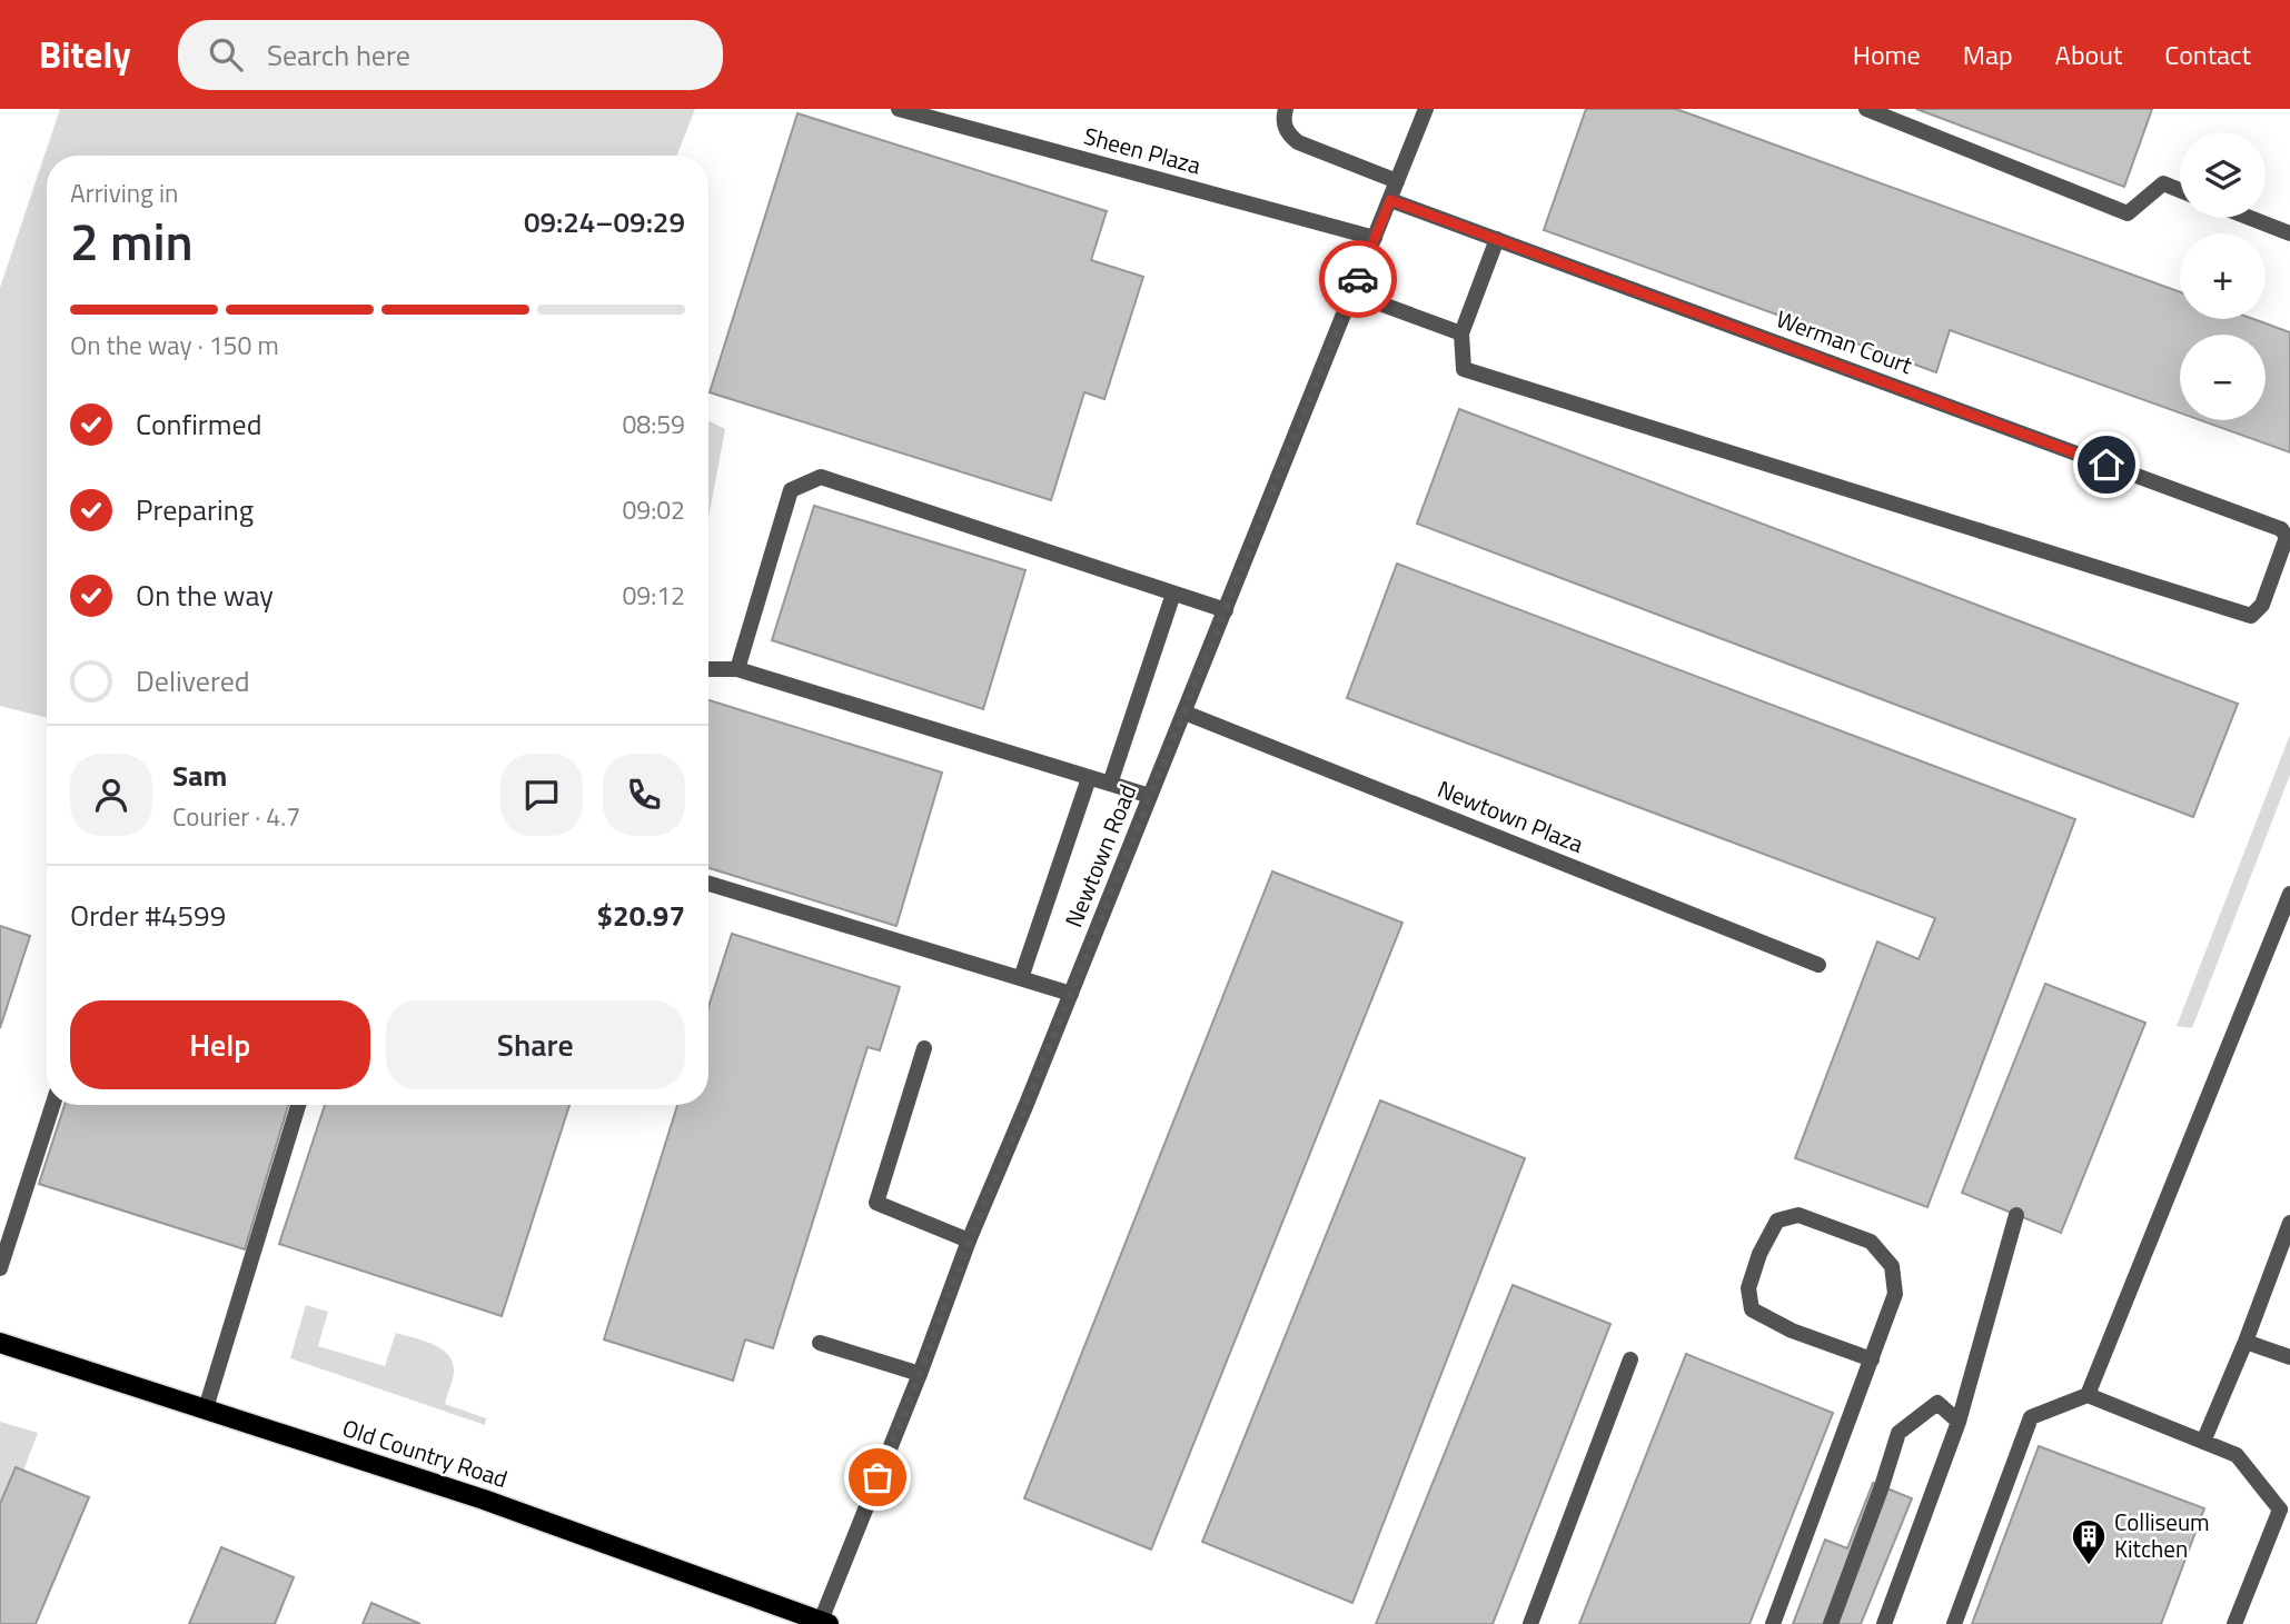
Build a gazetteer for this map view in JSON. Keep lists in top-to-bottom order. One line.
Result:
{"streets":{"main road":["Old Country Road"],"street":["Sheen Plaza","Werman Court","Newtown Plaza","Newtown Road"]},"crossings":[["Sheen Plaza","Newtown Road"],["Werman Court","Newtown Road"],["Newtown Plaza","Newtown Road"],["Newtown Road","Old Country Road"]],"places":{"building":["Colliseum Kitchen"]},"page":{"header":"Bitely","search":"Search here","nav":["Home","Map","About","Contact"],"map_buttons":["+","−"],"heading":["2 min","Arriving in","09:24–09:29"],"panel":["Sam","Courier · 4.7","Order #4599","$20.97"],"bar":"On the way · 150 m","list":[["Confirmed","08:59"],["Preparing","09:02"],["On the way","09:12"],"Delivered"],"buttons":["Help","Share"]}}
